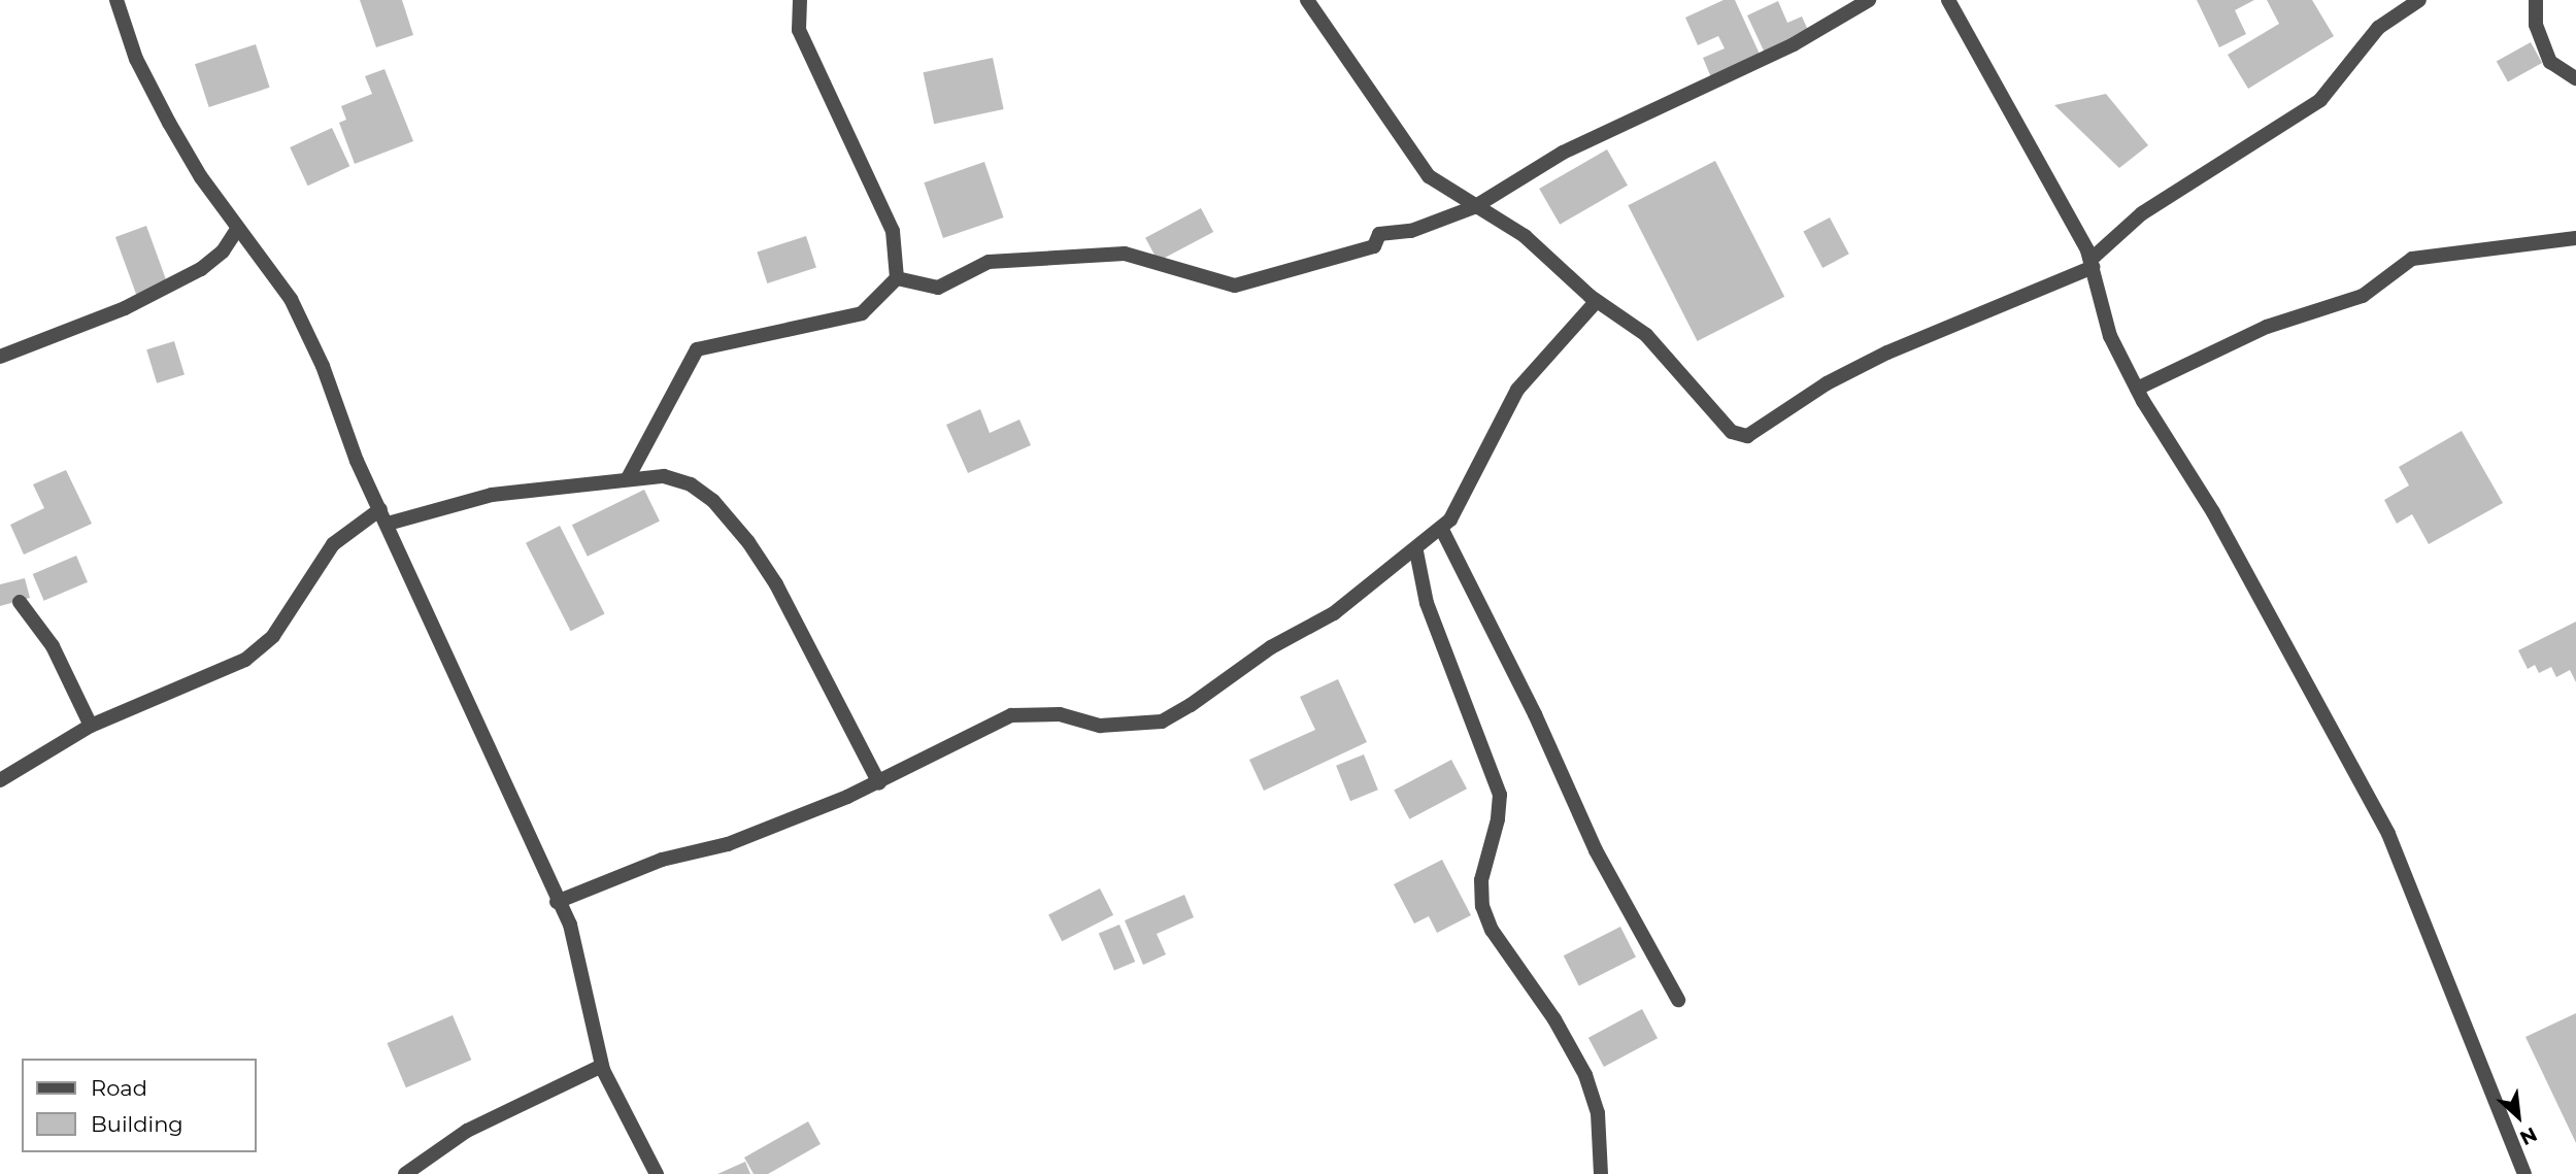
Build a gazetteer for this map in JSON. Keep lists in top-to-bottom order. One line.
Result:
{"legend":["Road","Building"],"north":"bottom right"}
